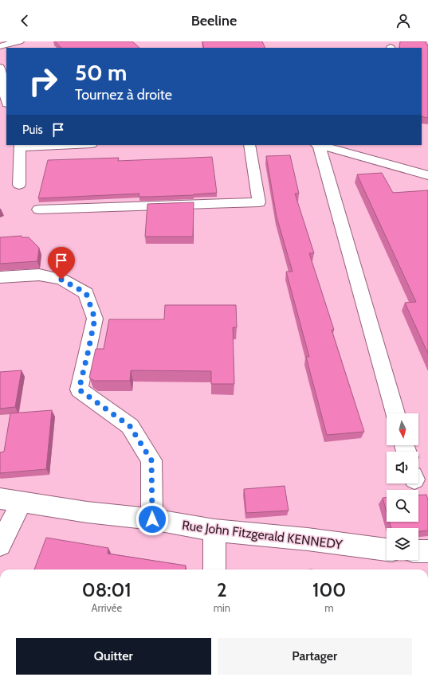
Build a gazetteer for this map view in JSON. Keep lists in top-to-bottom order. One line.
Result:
{"streets":{"street":["Rue John Fitzgerald KENNEDY"]},"north":"bottom","page":{"header":"Beeline","turn":["50 m","Tournez à droite"],"then":"Puis","eta":["08:01","Arrivée","2","min","100","m"],"buttons":["Quitter","Partager"]}}
